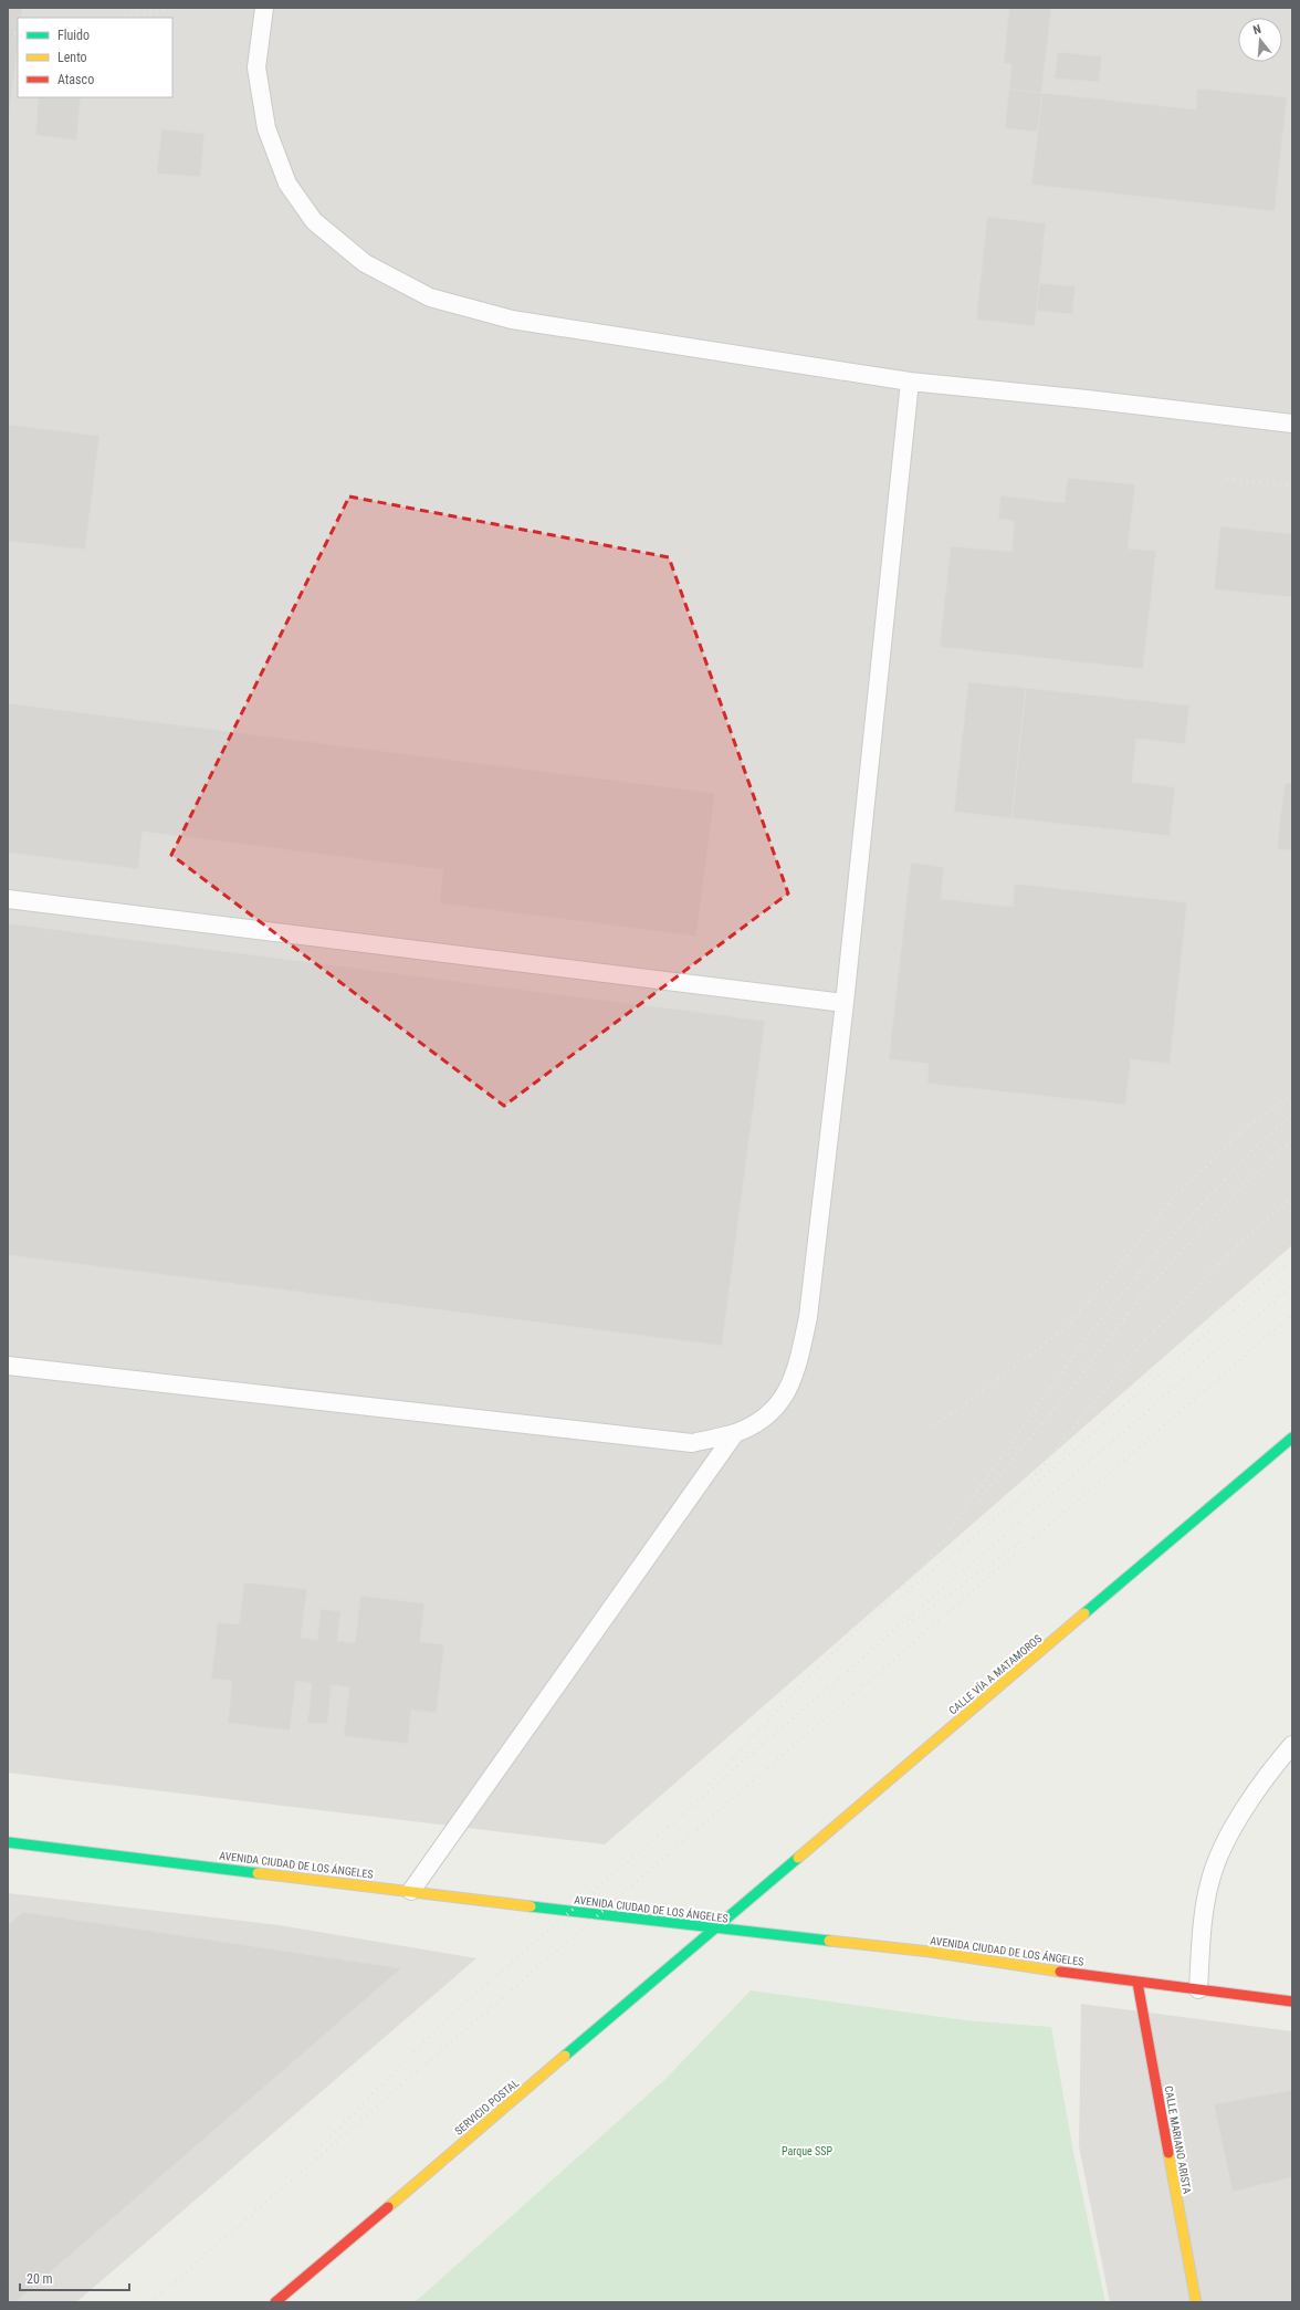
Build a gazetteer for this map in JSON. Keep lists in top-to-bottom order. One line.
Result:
{"streets":{"street":["CALLE VÍA A MATAMOROS","AVENIDA CIUDAD DE LOS ÁNGELES","SERVICIO POSTAL","CALLE MARIANO ARISTA"]},"crossings":[["CALLE VÍA A MATAMOROS","AVENIDA CIUDAD DE LOS ÁNGELES"],["CALLE VÍA A MATAMOROS","SERVICIO POSTAL"],["AVENIDA CIUDAD DE LOS ÁNGELES","SERVICIO POSTAL"],["AVENIDA CIUDAD DE LOS ÁNGELES","CALLE MARIANO ARISTA"]],"parks":["Parque SSP"],"legend":["Fluido","Lento","Atasco"],"scale_bar":"20 m","north":"top"}
